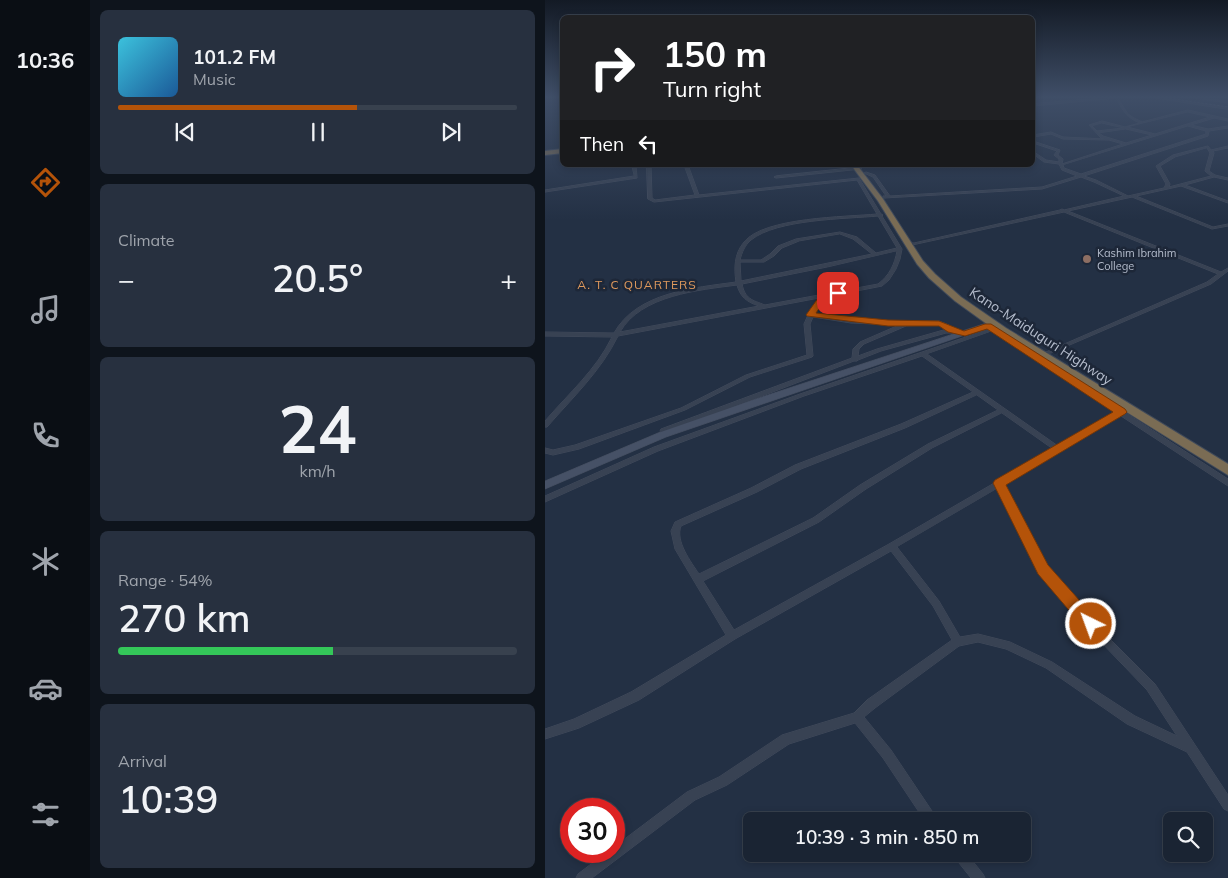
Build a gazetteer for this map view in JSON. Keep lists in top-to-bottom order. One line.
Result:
{"streets":{"highway":["Kano-Maiduguri Highway"]},"districts":["A. T. C QUARTERS"],"places":["Kashim Ibrahim College"],"page":{"tabs":"10:36","turn":["150 m","Turn right"],"song":["101.2 FM","Music"],"then":"Then","tile":["Climate",["24","km/h"],["Range · 54%","270 km"],["Arrival","10:39"]],"heat":["−","20.5°","+"],"limit":"30","trip":"10:39 · 3 min · 850 m"}}
